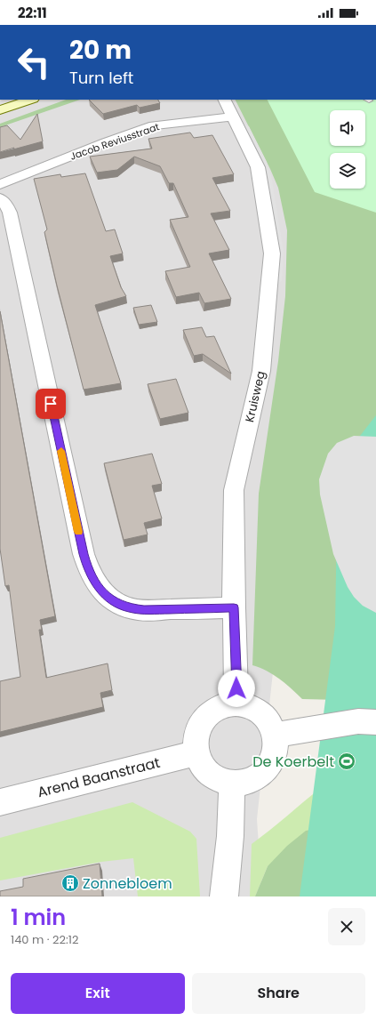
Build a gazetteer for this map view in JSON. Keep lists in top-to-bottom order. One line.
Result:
{"streets":{"street":["Jacob Reviusstraat","Kruisweg","Arend Baanstraat"]},"crossings":[["Jacob Reviusstraat","Kruisweg"],["Kruisweg","Arend Baanstraat"]],"places":{"sports":["De Koerbelt"],"building":["Zonnebloem"]},"page":{"status":"22:11","turn":["20 m","Turn left"],"heading":["1 min","140 m · 22:12"],"buttons":["Exit","Share"]}}
